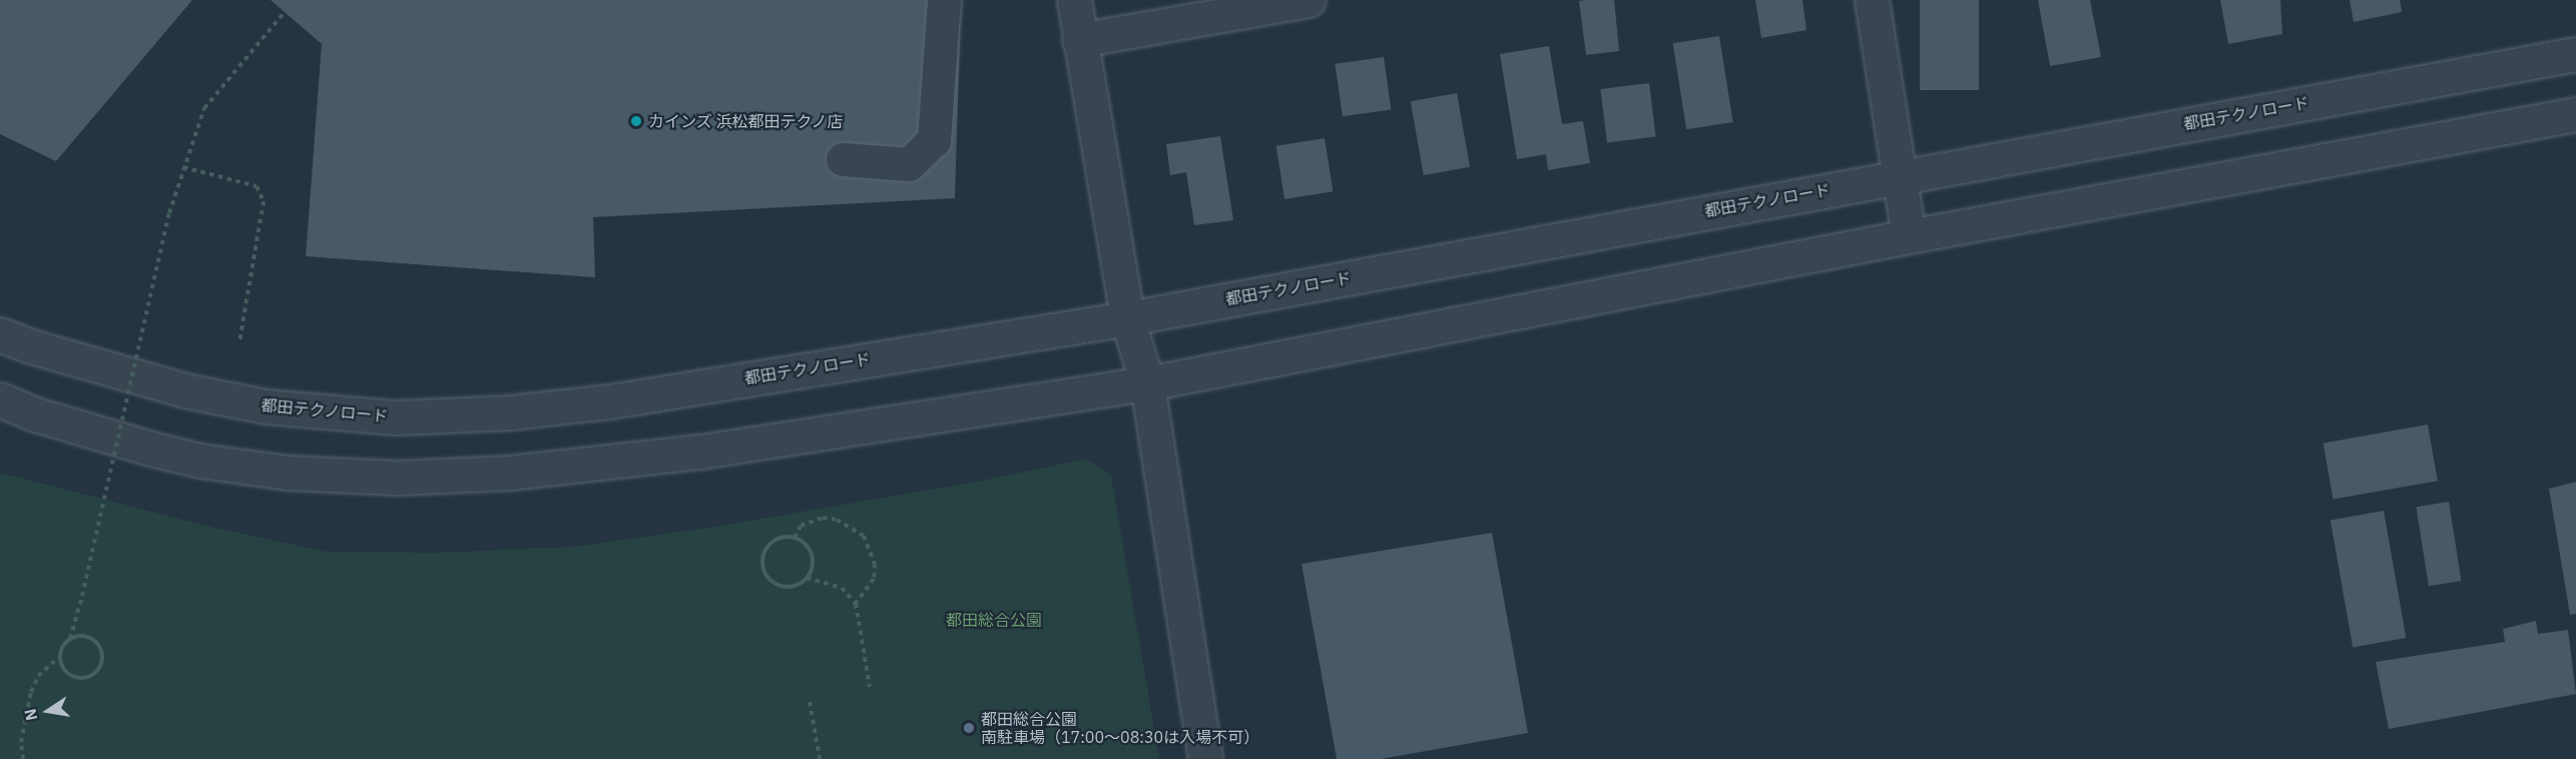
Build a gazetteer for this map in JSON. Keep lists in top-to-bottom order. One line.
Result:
{"streets":{"street":["都田テクノロード"]},"parks":["都田総合公園"],"places":["カインズ 浜松都田テクノ店","都田総合公園 南駐車場（17:00～08:30は入場不可）"],"north":"left"}
